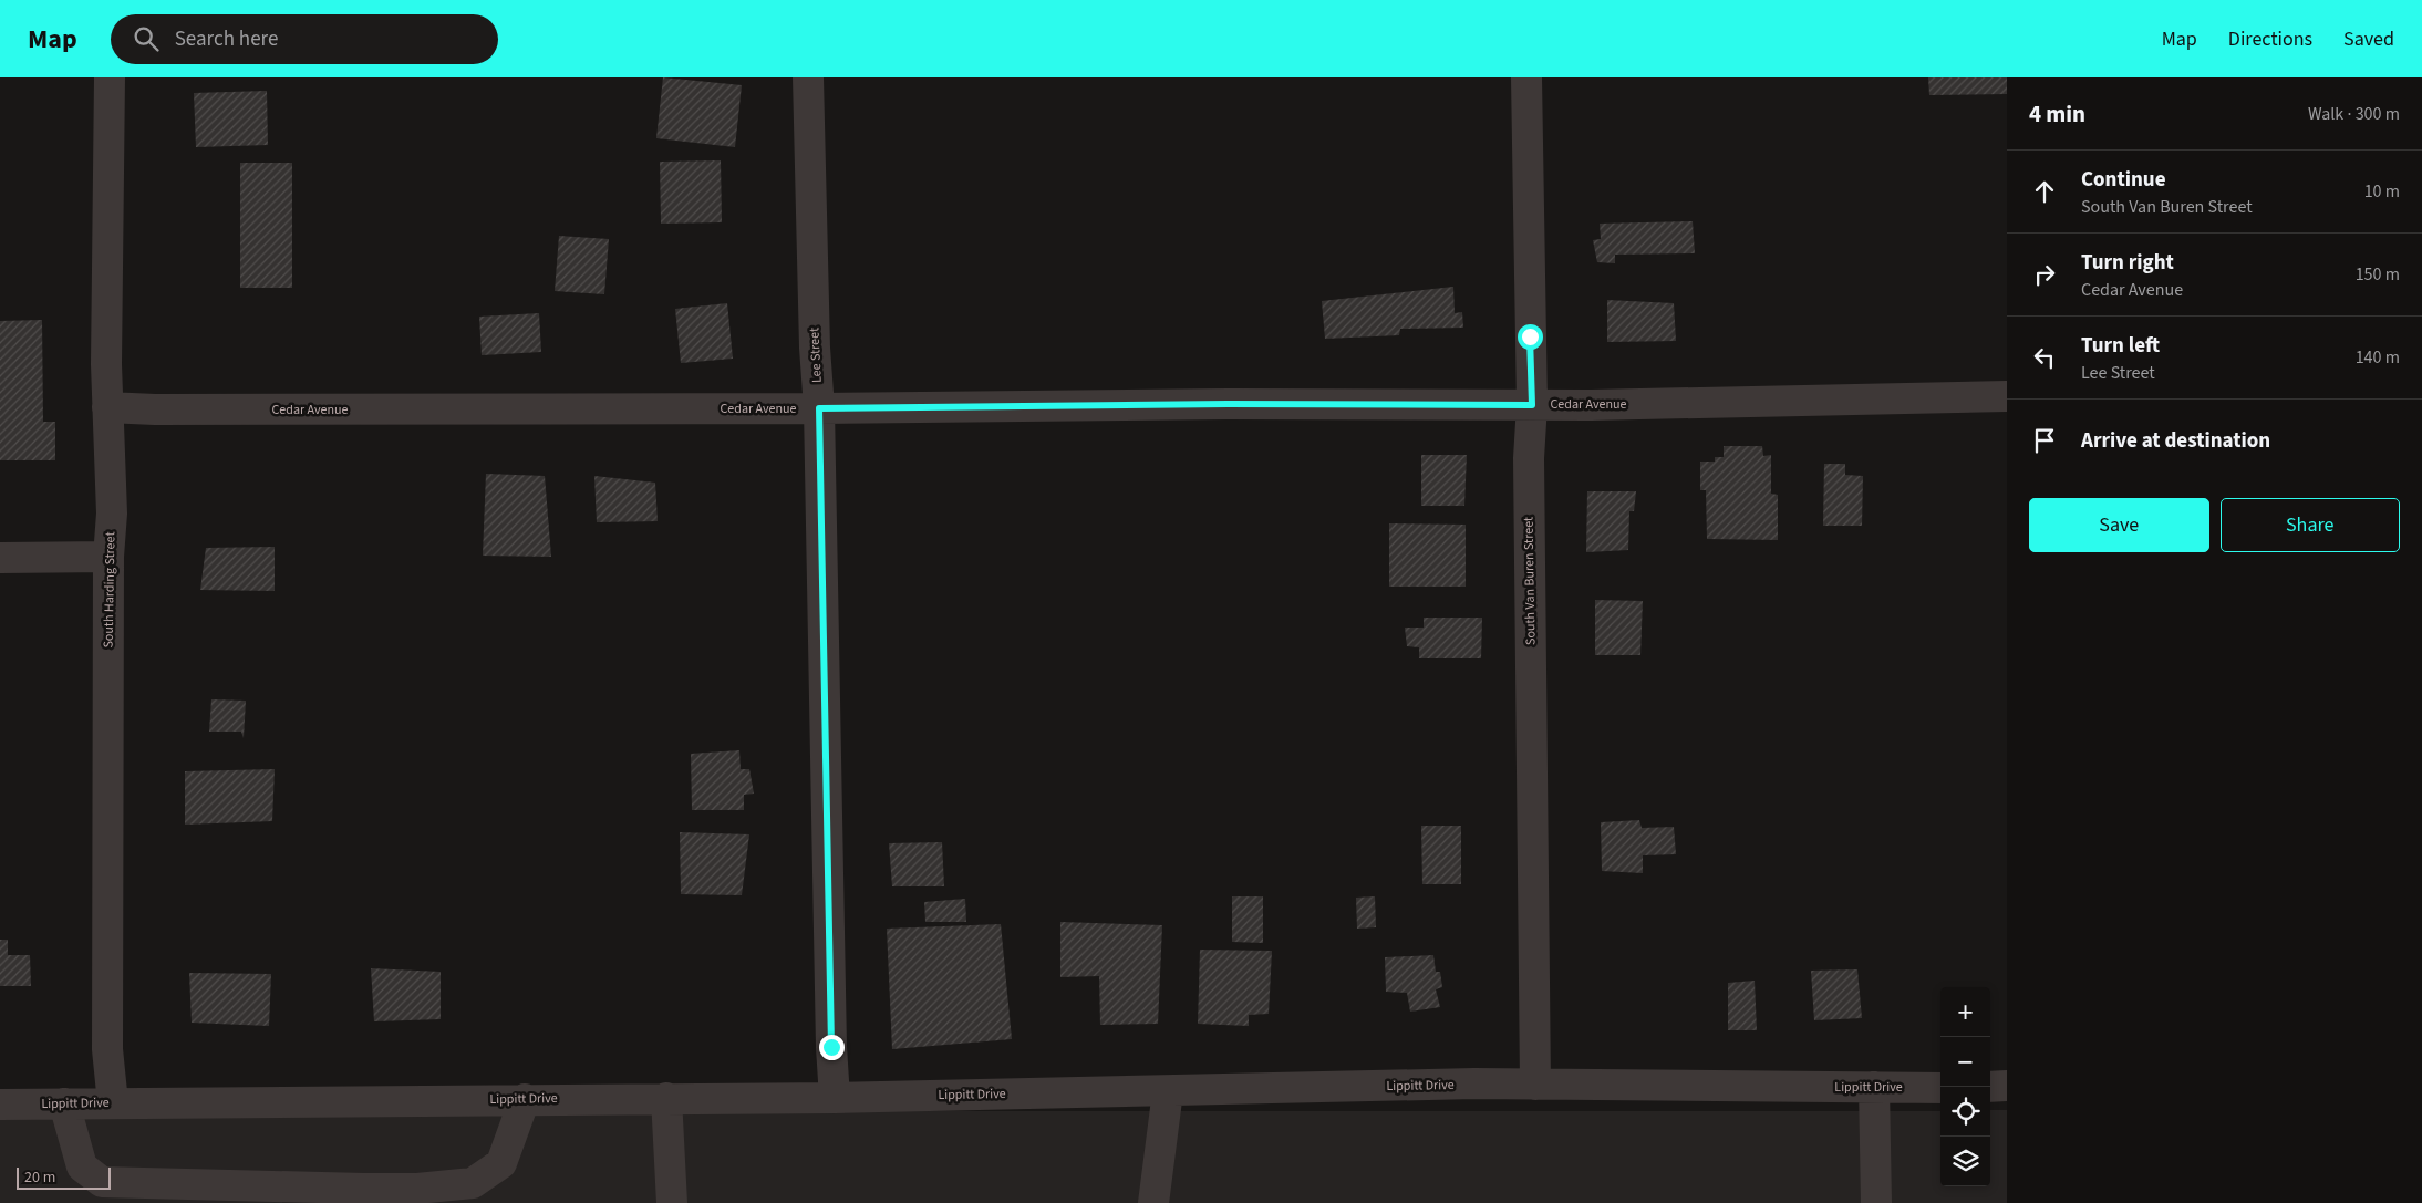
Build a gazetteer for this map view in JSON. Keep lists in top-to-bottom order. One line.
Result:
{"streets":{"street":["Lee Street","Cedar Avenue","South Van Buren Street","South Harding Street","Lippitt Drive"]},"crossings":[["Lee Street","Cedar Avenue"],["Lee Street","Lippitt Drive"],["Cedar Avenue","South Van Buren Street"],["Cedar Avenue","South Harding Street"],["South Van Buren Street","Lippitt Drive"],["South Harding Street","Lippitt Drive"]],"scale_bar":"20 m","page":{"header":"Map","search":"Search here","nav":["Map","Directions","Saved"],"heading":["4 min","Walk · 300 m"],"list":[["Continue","South Van Buren Street","10 m"],["Turn right","Cedar Avenue","150 m"],["Turn left","Lee Street","140 m"],"Arrive at destination"],"buttons":["Save","Share"],"map_buttons":["+","−"],"scale":"20 m"}}
